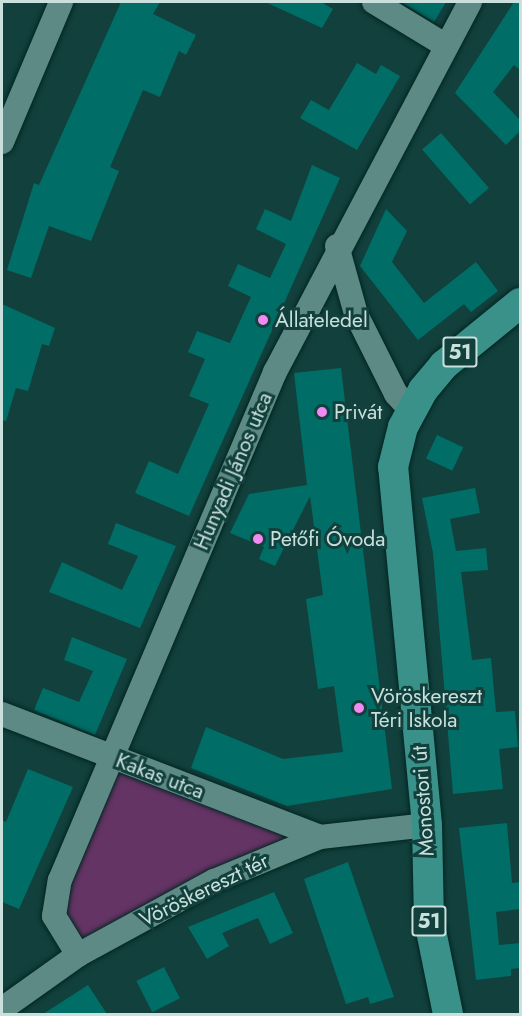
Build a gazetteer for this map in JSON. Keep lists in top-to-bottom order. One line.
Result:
{"streets":{"main road":["51","Monostori út"],"street":["Hunyadi János utca","Kakas utca","Vöröskereszt tér"]},"crossings":[["51","Monostori út"],["Hunyadi János utca","Kakas utca"],["Hunyadi János utca","Vöröskereszt tér"],["Kakas utca","Vöröskereszt tér"],["Monostori út","Vöröskereszt tér"]],"places":["Állateledel","Privát","Petőfi Óvoda","Vöröskereszt Téri Iskola"]}
